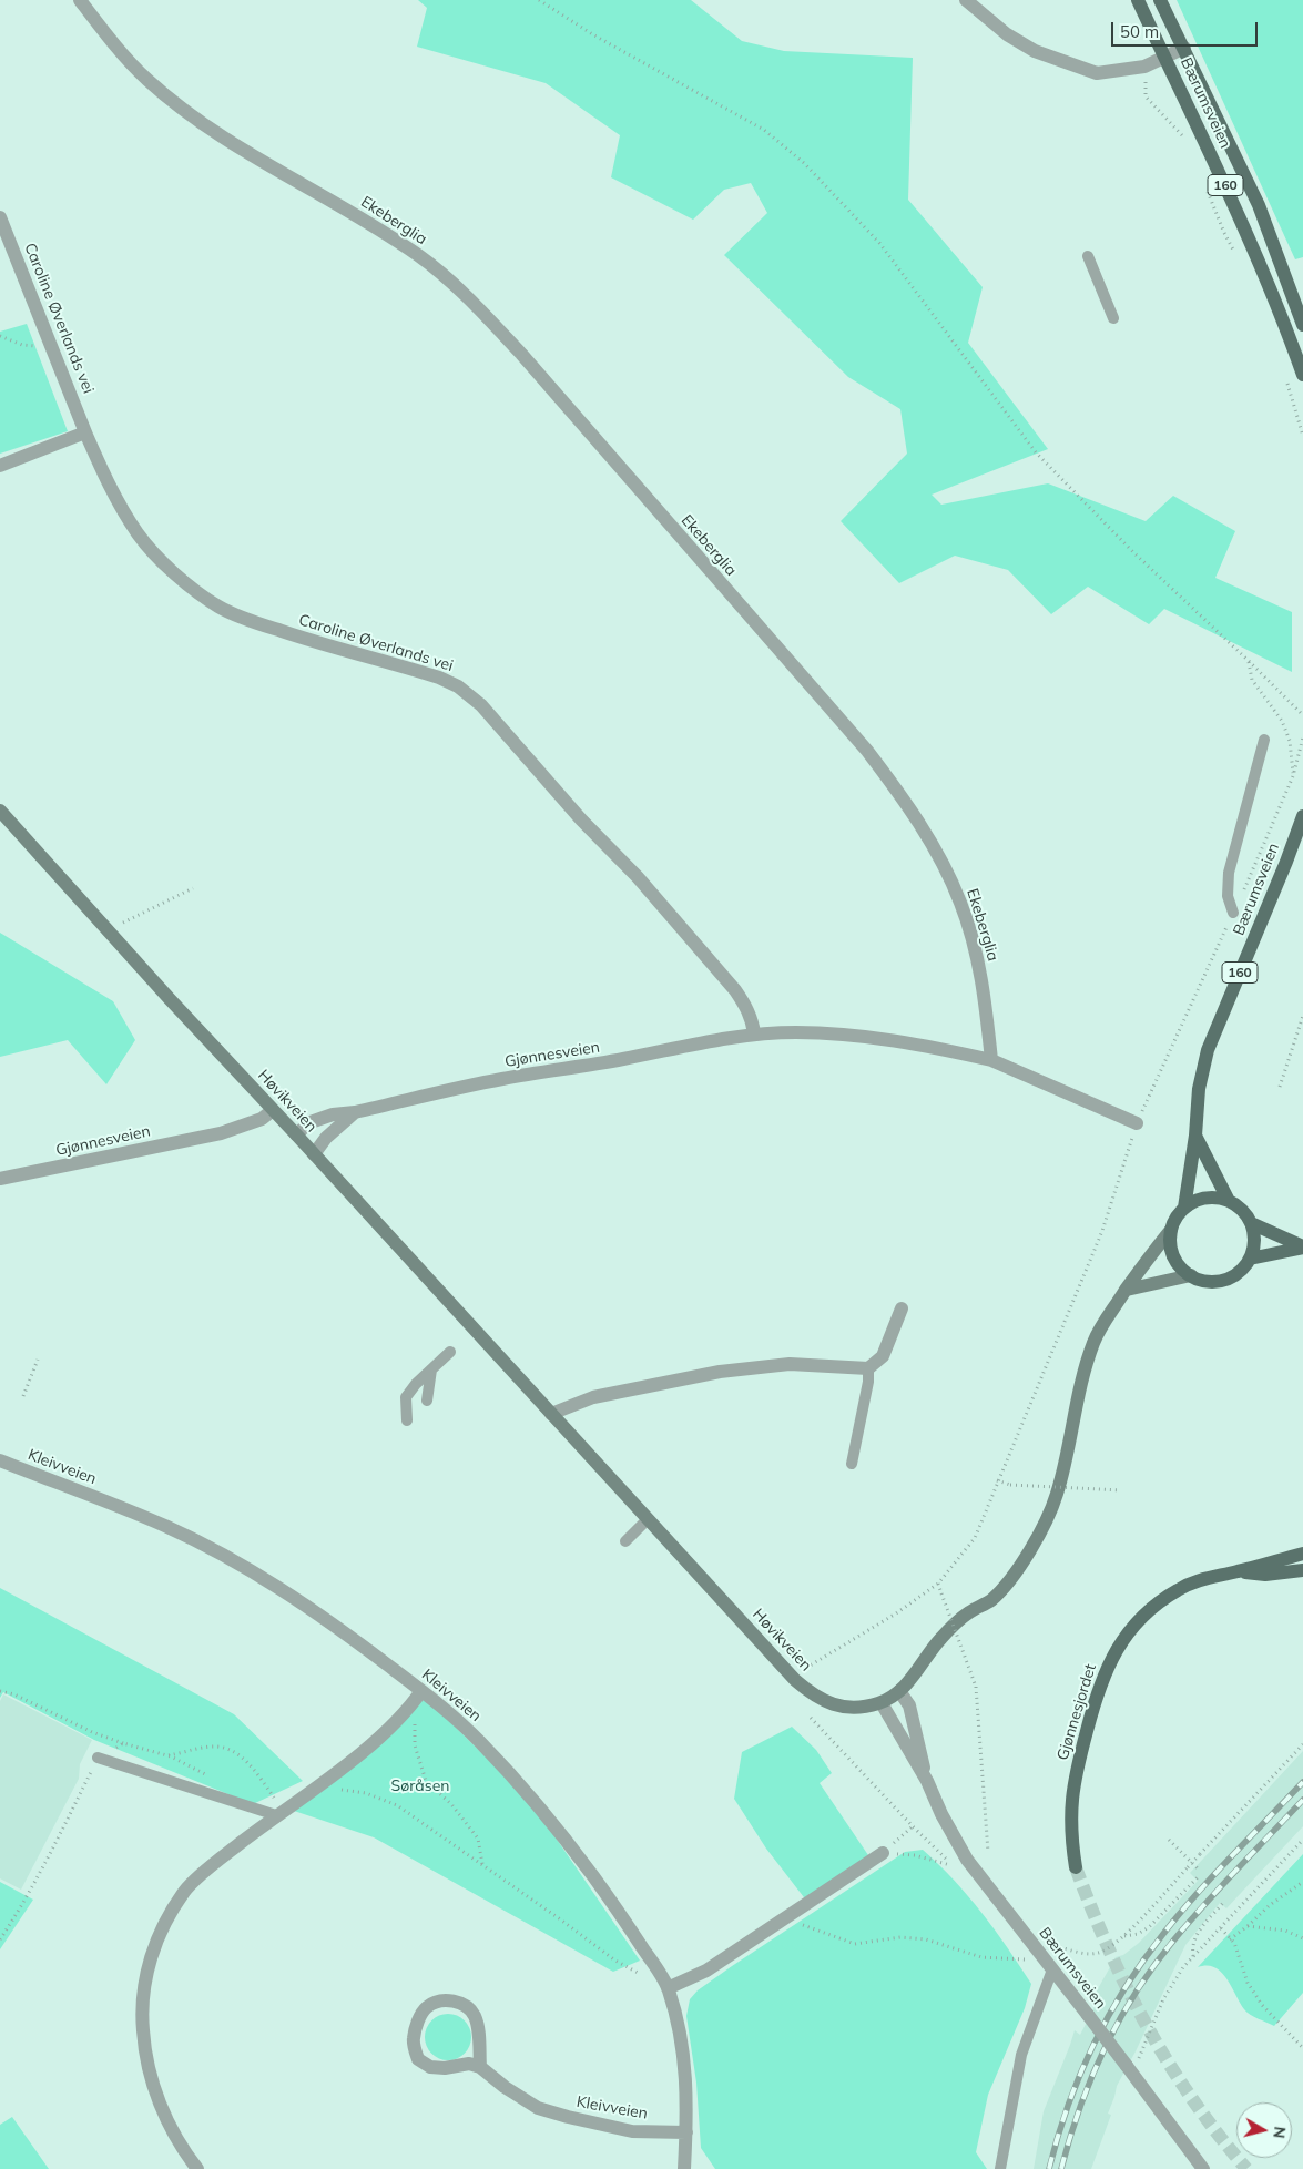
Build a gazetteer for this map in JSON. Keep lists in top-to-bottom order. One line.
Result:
{"streets":{"main road":["Bærumsveien","160","Høvikveien","Gjønnesjordet"],"street":["Ekeberglia","Caroline Øverlands vei","Gjønnesveien","Kleivveien"]},"crossings":[["Bærumsveien","160"],["Bærumsveien","Høvikveien"],["160","Høvikveien"],["Caroline Øverlands vei","Gjønnesveien"],["Gjønnesveien","Høvikveien"]],"parks":["Søråsen"],"scale_bar":"50 m","north":"right"}
